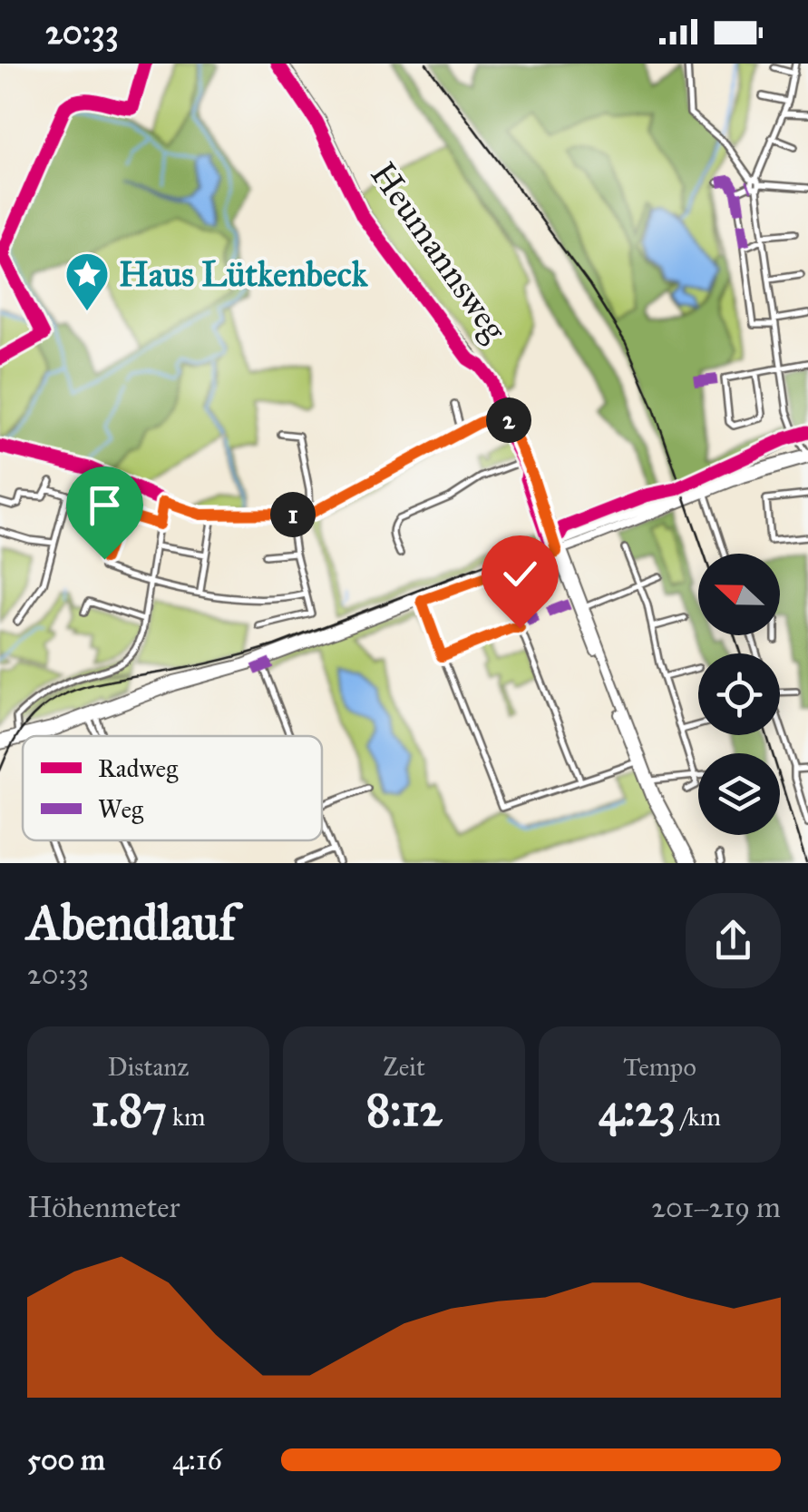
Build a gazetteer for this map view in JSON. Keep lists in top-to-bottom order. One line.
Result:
{"streets":{"street":["Heumannsweg"]},"places":{"place":["Haus Lütkenbeck"]},"legend":["Radweg","Weg"],"north":"left","page":{"status":"20:33","pins":["2","1"],"heading":["Abendlauf","20:33"],"stats":[["Distanz","1.87 km"],["Zeit","8:12"],["Tempo","4:23 /km"]],"chart":["Höhenmeter","201–219 m"],"list":[{"name":"500 m","note":"4:16"}]}}
